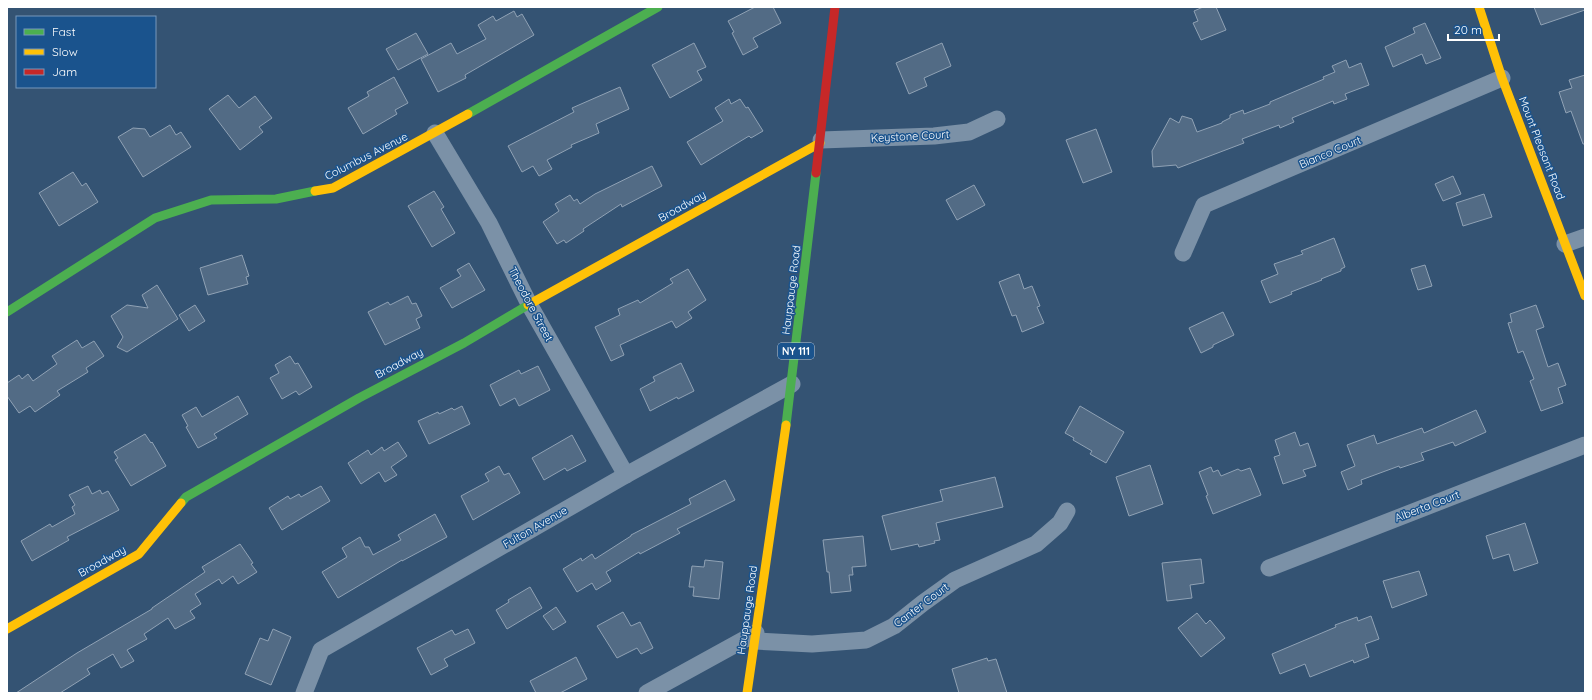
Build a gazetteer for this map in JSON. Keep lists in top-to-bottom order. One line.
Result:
{"streets":{"street":["Keystone Court","Mount Pleasant Road","Bianco Court","Columbus Avenue","Broadway","Hauppauge Road","Theodore Street","NY 111","Alberta Court","Fulton Avenue","Canter Court"]},"crossings":[["Keystone Court","Broadway"],["Keystone Court","Hauppauge Road"],["Mount Pleasant Road","Bianco Court"],["Columbus Avenue","Theodore Street"],["Broadway","Hauppauge Road"],["Broadway","Theodore Street"],["Hauppauge Road","Fulton Avenue"],["Hauppauge Road","Canter Court"],["Theodore Street","Fulton Avenue"]],"legend":["Fast","Slow","Jam"],"scale_bar":"20 m"}
